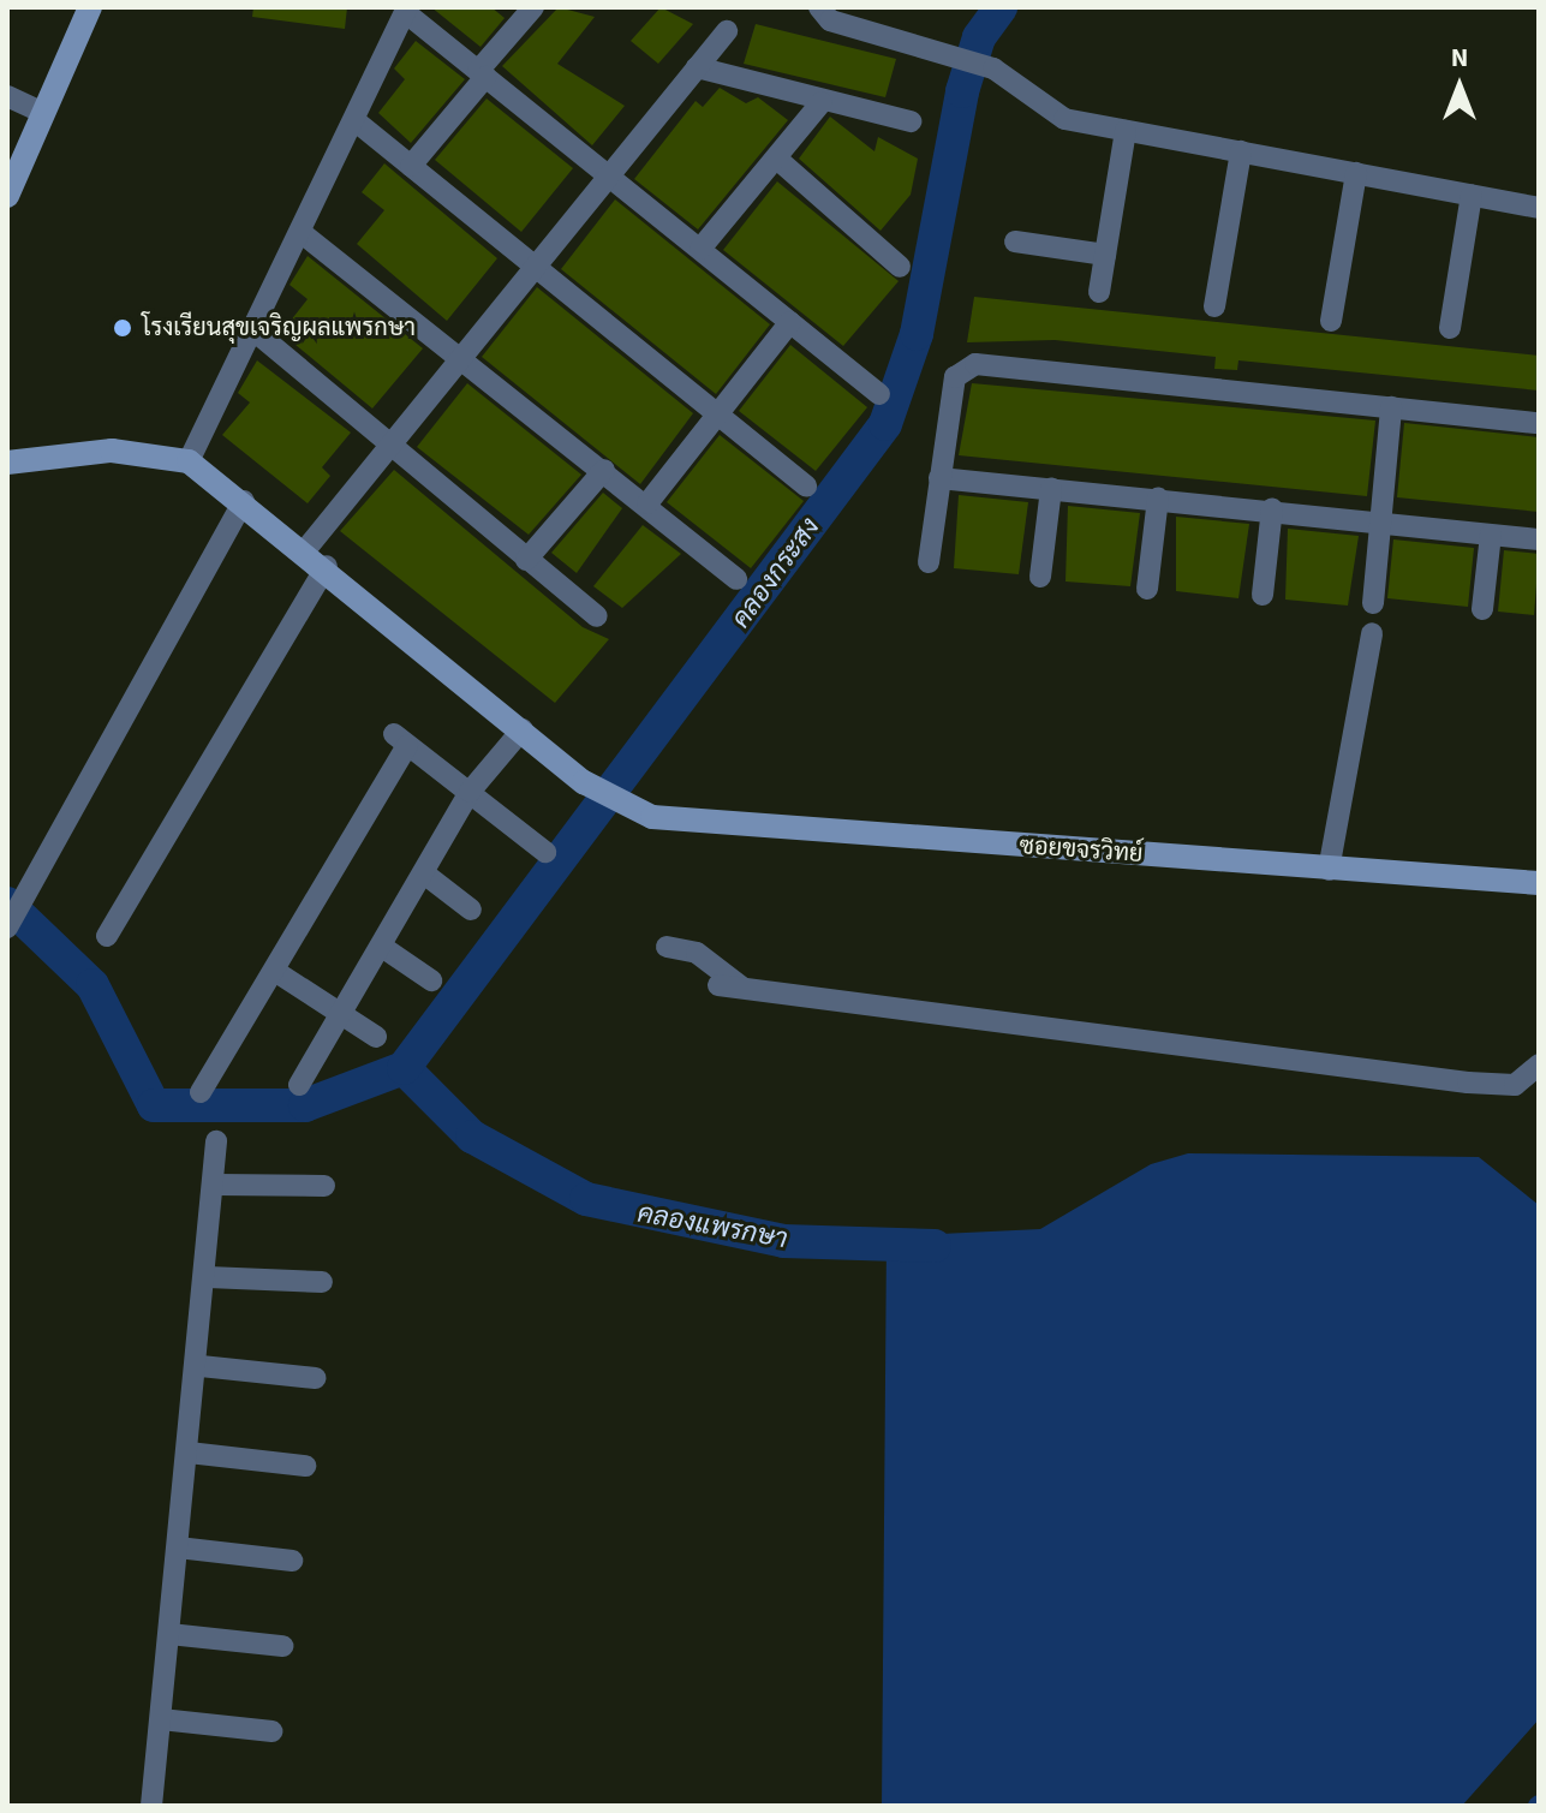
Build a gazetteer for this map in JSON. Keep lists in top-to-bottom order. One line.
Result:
{"streets":{"street":["ซอยขจรวิทย์"]},"water":["คลองกระสง","คลองแพรกษา"],"places":["โรงเรียนสุขเจริญผลแพรกษา"],"north":"top"}
